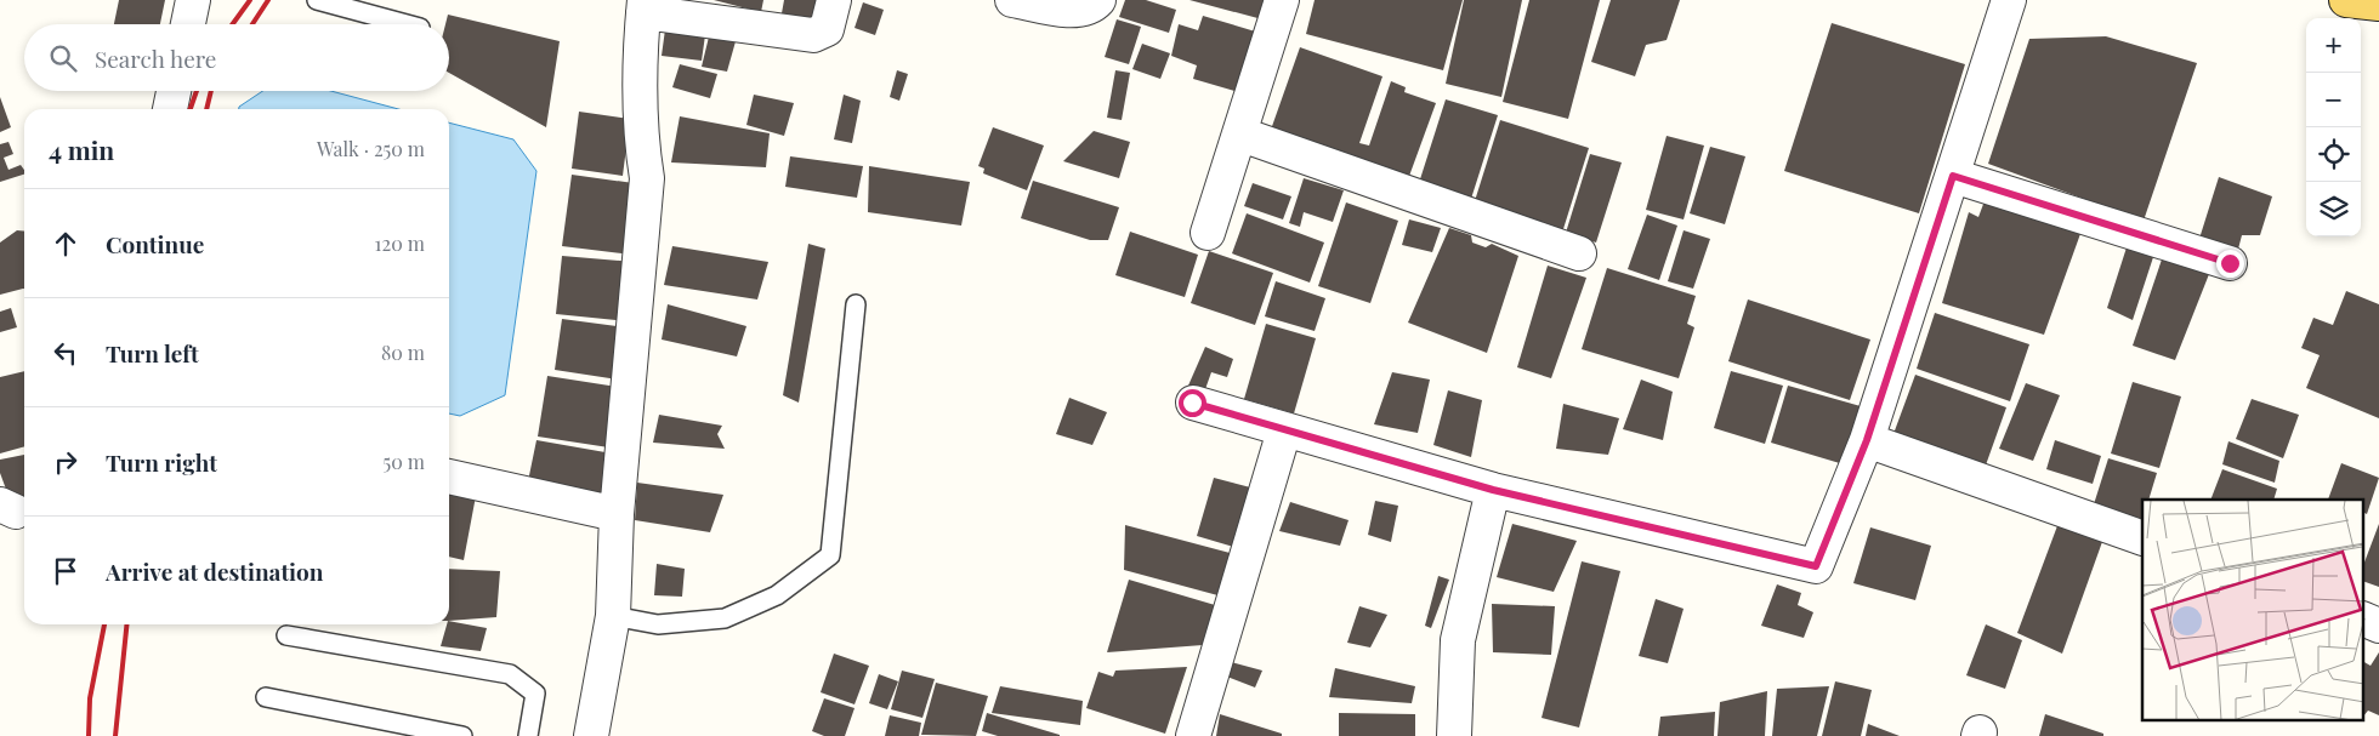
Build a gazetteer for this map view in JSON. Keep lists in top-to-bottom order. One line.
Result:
{"page":{"map_buttons":["+","−"],"search":"Search here","heading":["4 min","Walk · 250 m"],"list":[["Continue","120 m"],["Turn left","80 m"],["Turn right","50 m"],"Arrive at destination"]}}
